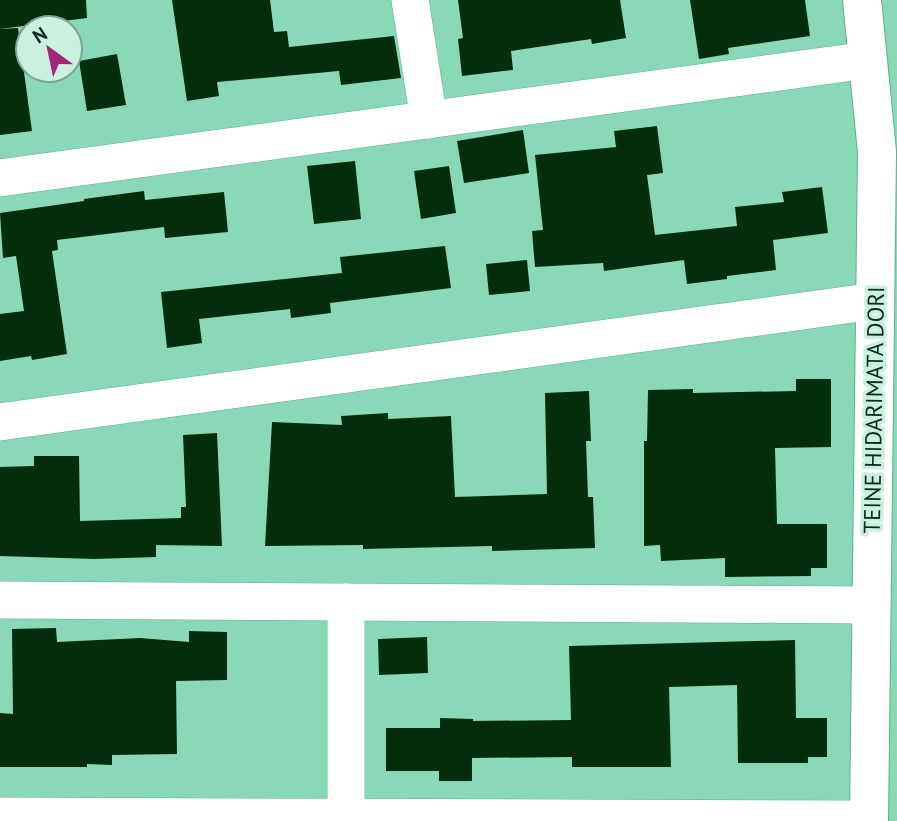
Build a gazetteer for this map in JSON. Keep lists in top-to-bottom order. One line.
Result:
{"streets":{"main road":["TEINE HIDARIMATA DORI"]},"north":"top left"}
